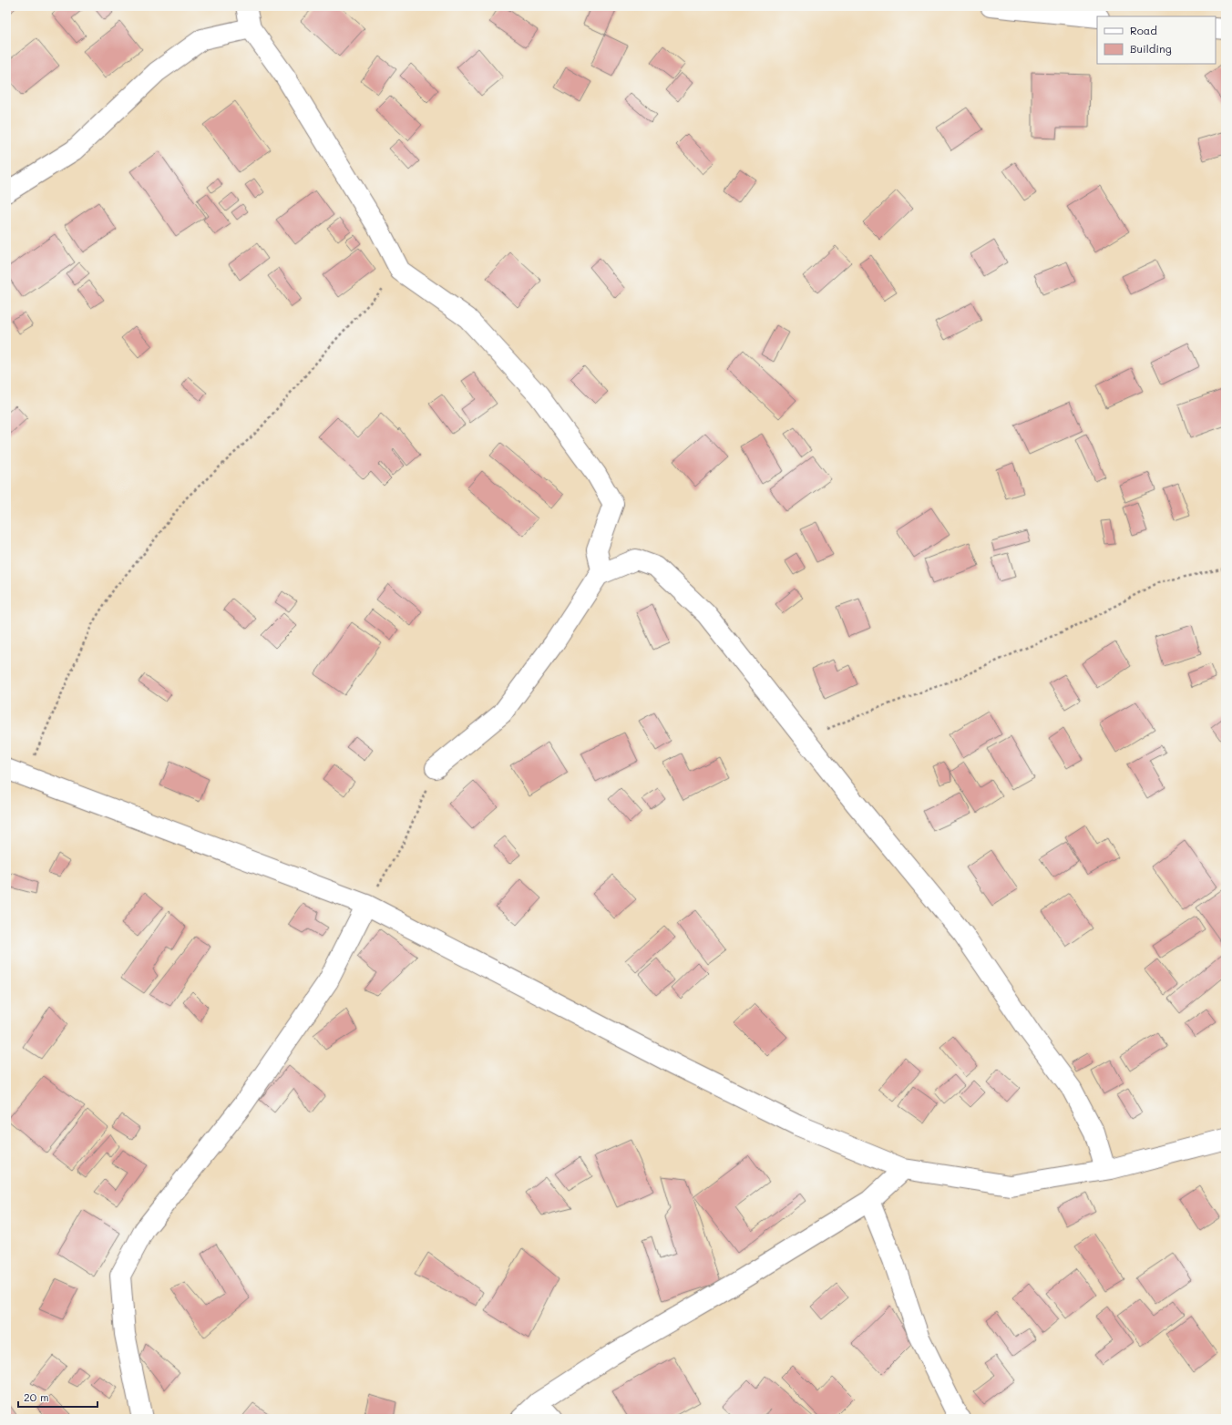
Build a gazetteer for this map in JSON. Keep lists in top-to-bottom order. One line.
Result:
{"legend":["Road","Building"],"scale_bar":"20 m"}
